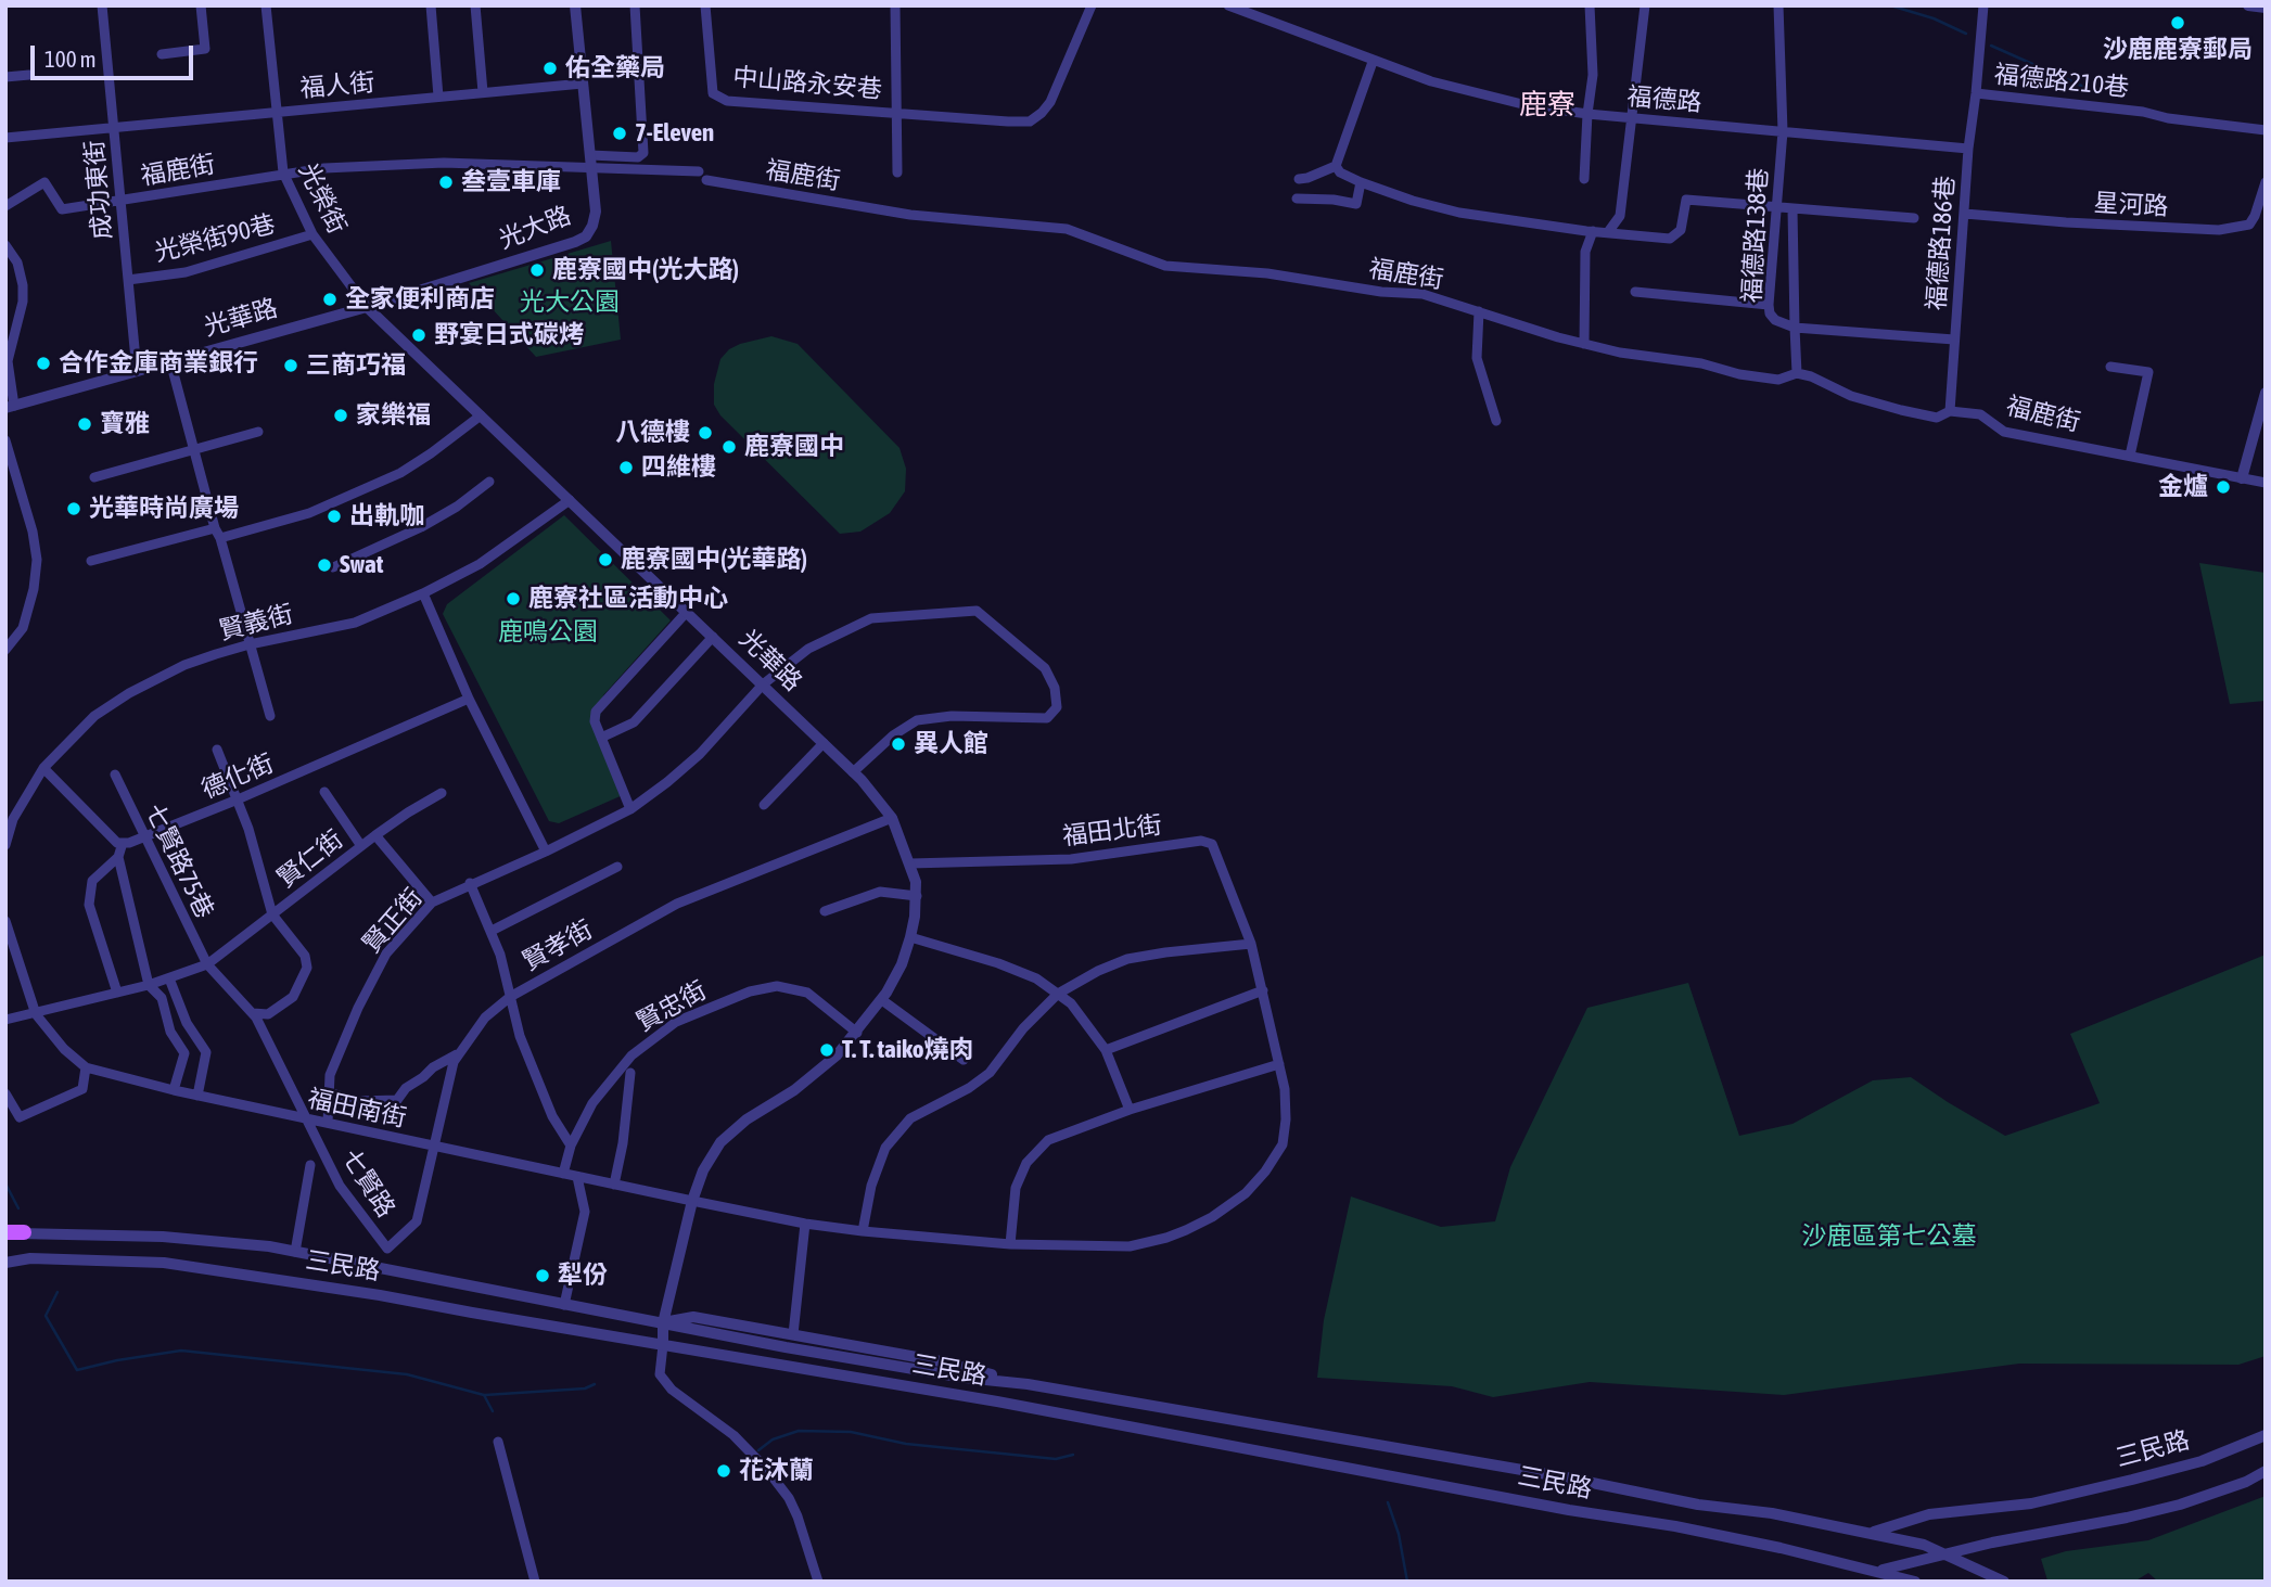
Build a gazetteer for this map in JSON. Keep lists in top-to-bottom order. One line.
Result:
{"streets":{"street":["福德路210巷","中山路永安巷","福人街","福德路","福鹿街","成功東街","光榮街","星河路","光大路","福德路138巷","光榮街90巷","福德路186巷","光華路","賢義街","德化街","福田北街","賢仁街","七賢路75巷","賢正街","賢孝街","賢忠街","福田南街","七賢路","三民路"]},"crossings":[["福人街","成功東街"],["福人街","光榮街"],["福人街","光大路"],["福德路","福德路138巷"],["福德路","福德路186巷"],["福鹿街","成功東街"],["福鹿街","光榮街"],["福鹿街","光大路"],["福鹿街","福德路138巷"],["福鹿街","福德路186巷"],["成功東街","光榮街90巷"],["成功東街","光華路"],["光榮街","光大路"],["光榮街","光榮街90巷"],["光榮街","光華路"],["星河路","福德路186巷"],["光大路","光華路"],["福德路138巷","福德路186巷"],["光華路","賢義街"],["光華路","福田北街"],["光華路","賢正街"],["光華路","賢孝街"],["光華路","賢忠街"],["光華路","福田南街"],["光華路","三民路"],["德化街","七賢路75巷"],["福田北街","福田南街"],["賢仁街","七賢路75巷"],["賢仁街","七賢路"],["七賢路75巷","七賢路"],["賢正街","福田南街"],["賢孝街","福田南街"],["賢孝街","七賢路"],["賢忠街","福田南街"],["福田南街","七賢路"],["七賢路","三民路"]],"districts":["鹿寮"],"parks":["光大公園","鹿鳴公園","沙鹿區第七公墓"],"places":["沙鹿鹿寮郵局","佑全藥局","7-Eleven","叁壹車庫","鹿寮國中(光大路)","全家便利商店","野宴日式碳烤","合作金庫商業銀行","三商巧福","家樂福","寶雅","八德樓","鹿寮國中","四維樓","金爐","光華時尚廣場","出軌咖","鹿寮國中(光華路)","Swat","鹿寮社區活動中心","異人館","T. T. taiko燒肉","犁份","花沐蘭"],"scale_bar":"100 m"}
